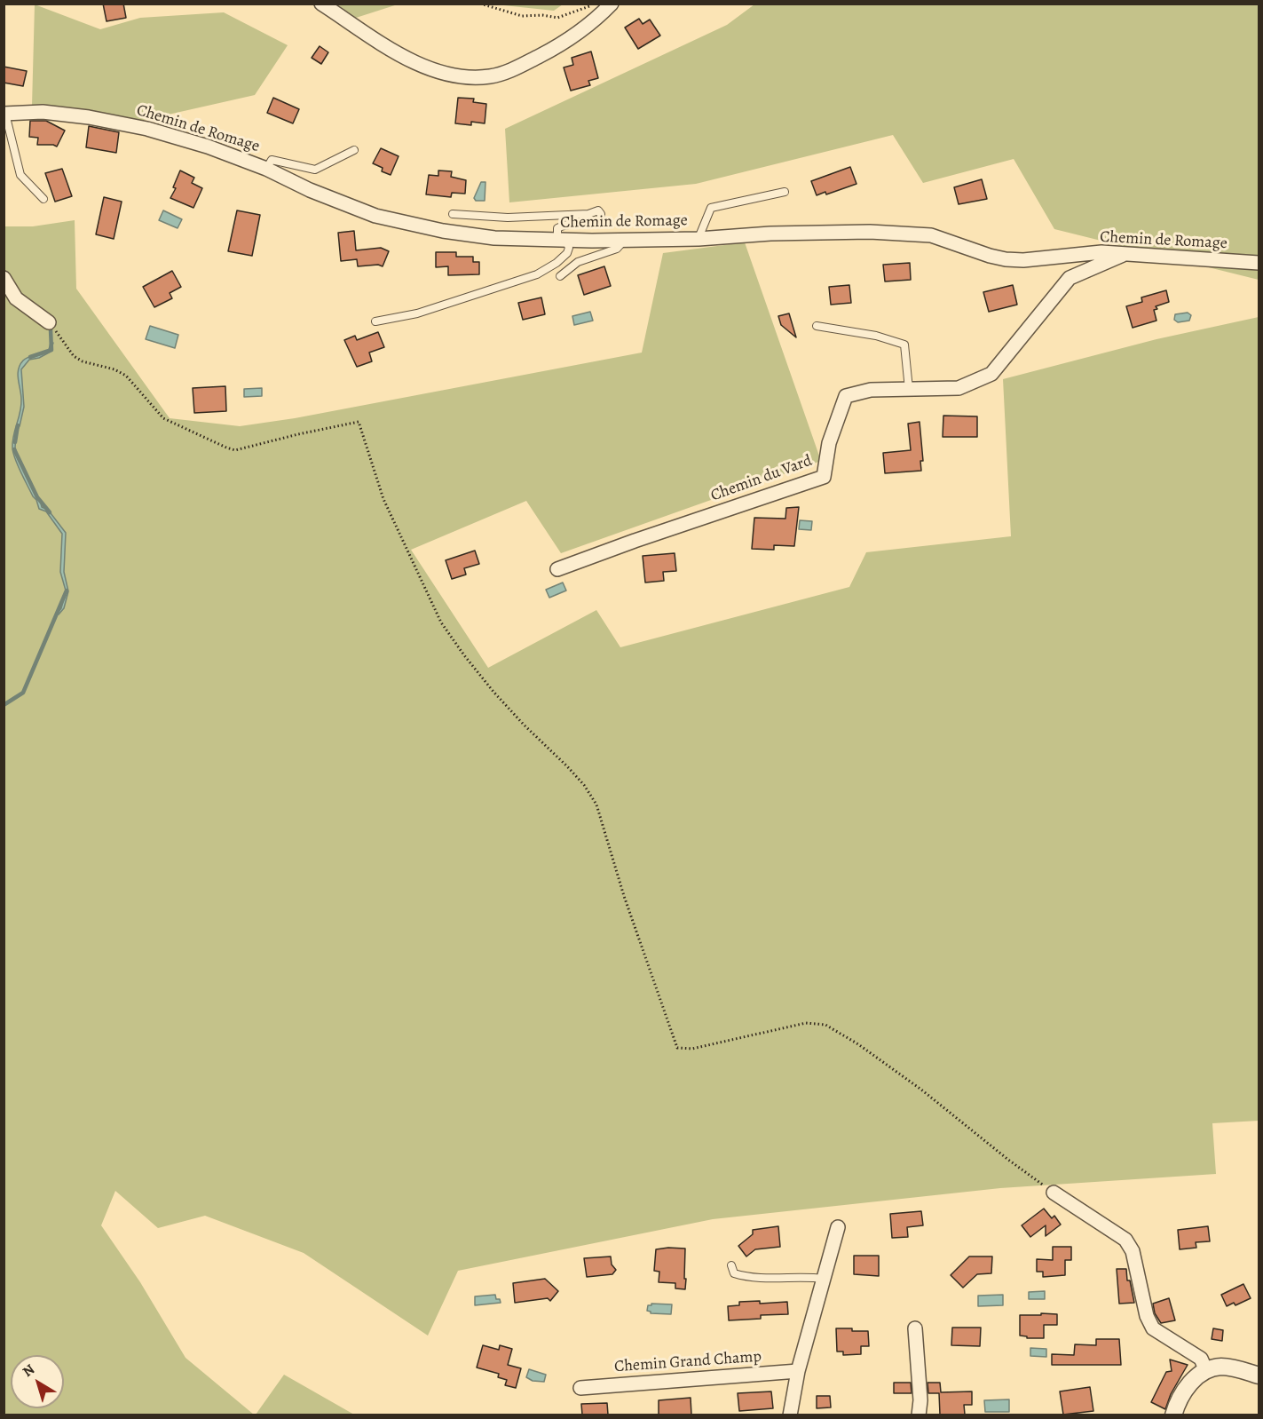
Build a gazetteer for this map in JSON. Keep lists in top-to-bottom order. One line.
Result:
{"streets":{"street":["Chemin de Romage","Chemin du Vard","Chemin Grand Champ"]},"crossings":[["Chemin de Romage","Chemin du Vard"]],"north":"top left"}
